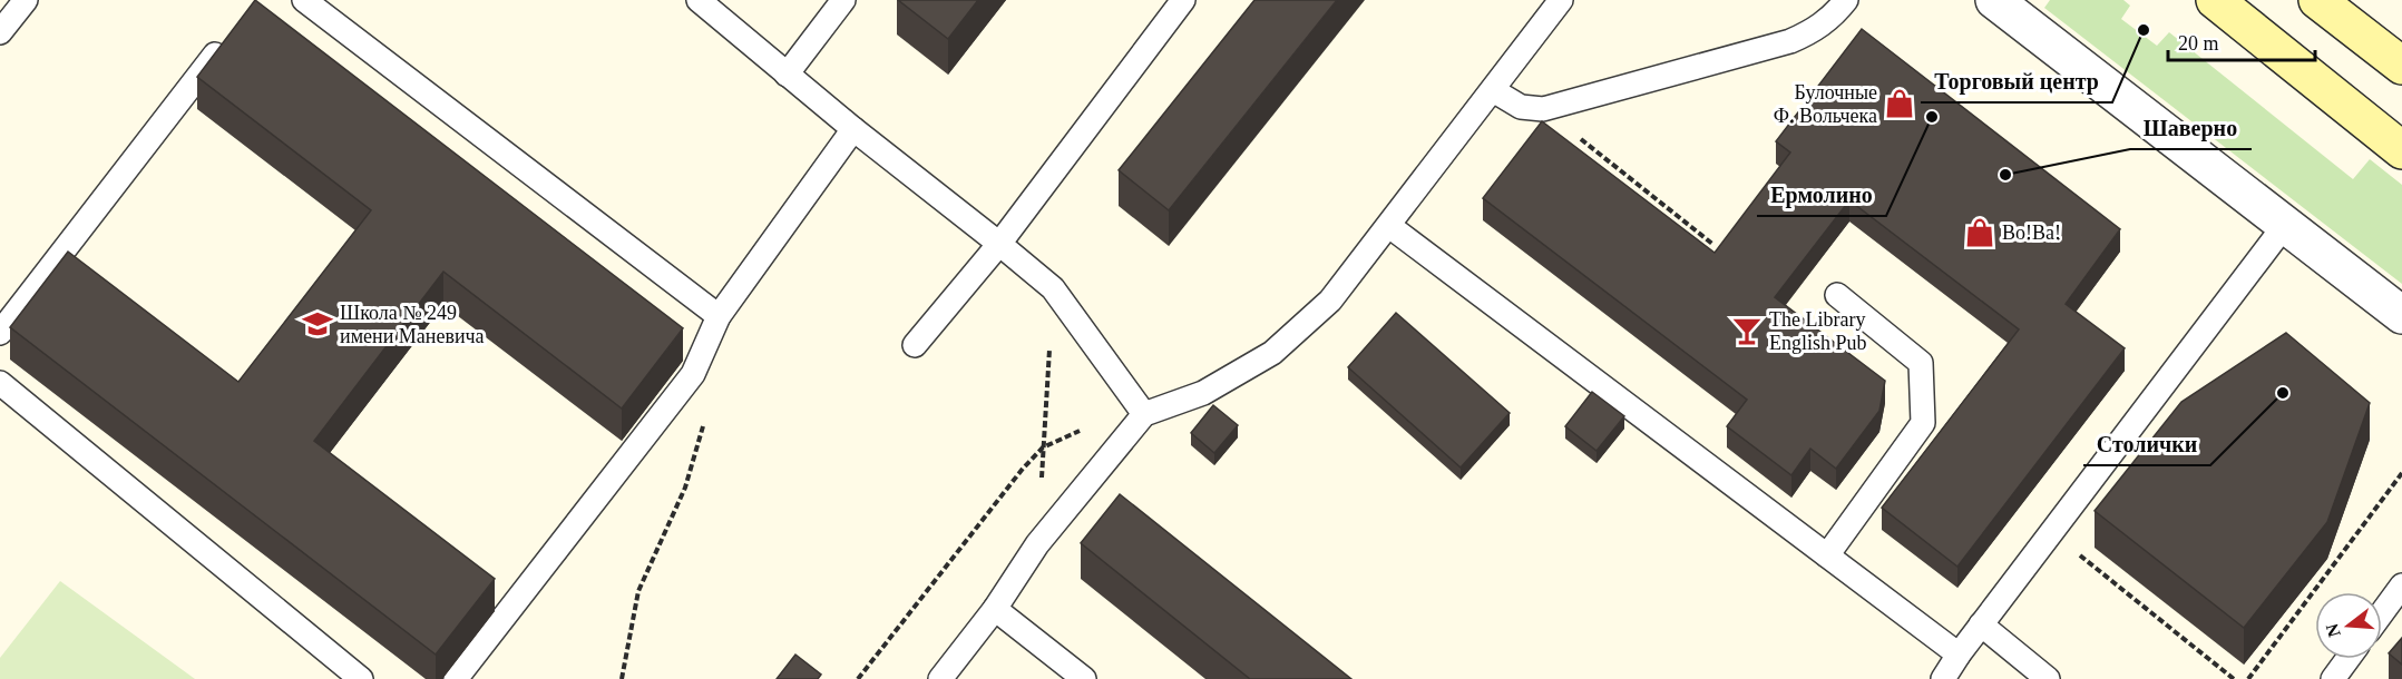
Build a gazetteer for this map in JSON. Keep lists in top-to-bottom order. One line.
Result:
{"places":{"other":["Торговый центр","Ермолино","Шаверно","Столички"],"shop":["Булочные Ф. Вольчека","Во!Ва!"],"school or university":["Школа № 249 имени Маневича"],"bar":["The Library English Pub"]},"scale_bar":"20 m","north":"left"}
